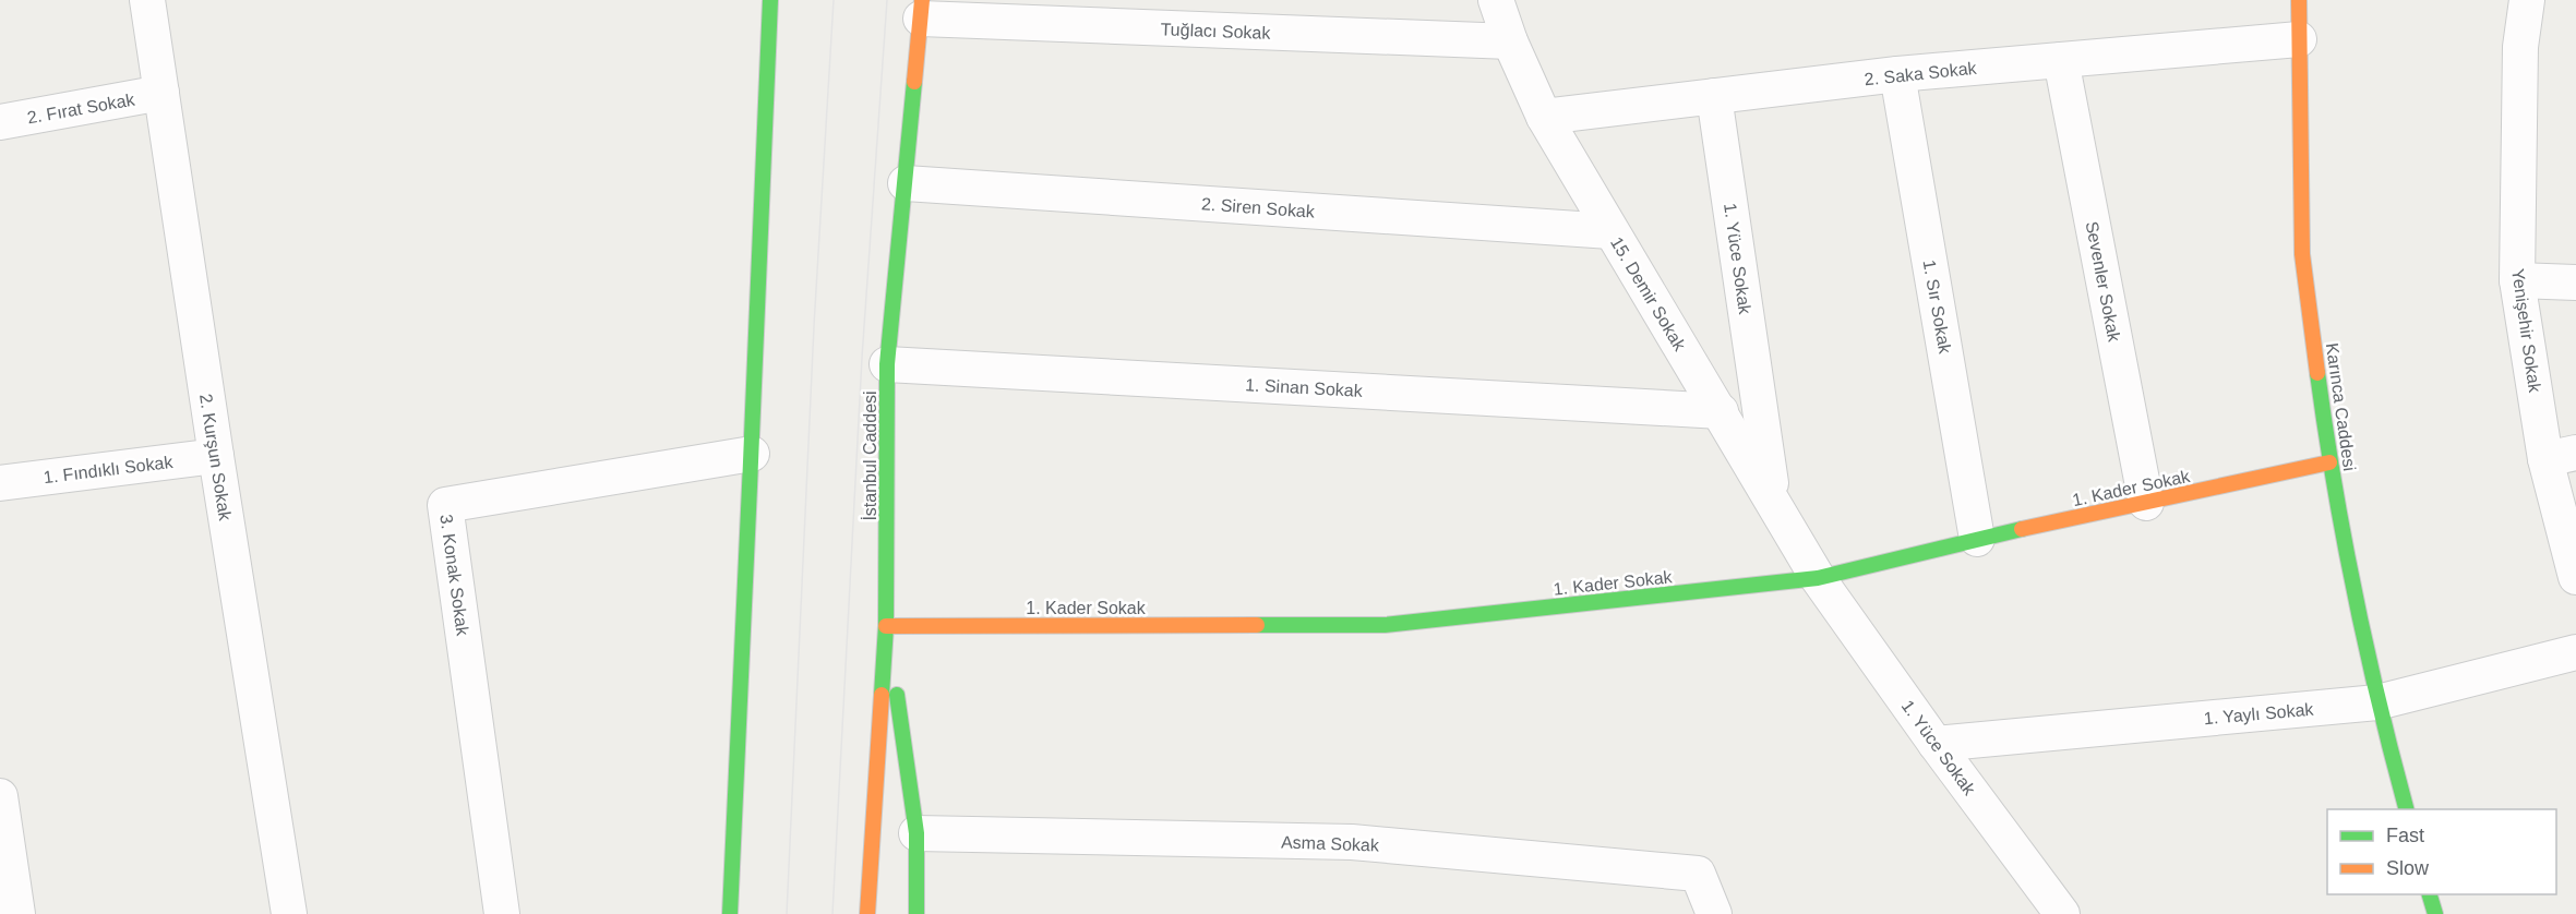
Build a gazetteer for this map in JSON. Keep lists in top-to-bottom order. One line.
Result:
{"streets":{"main road":["Karınca Caddesi","İstanbul Caddesi","1. Kader Sokak"],"street":["Tuğlacı Sokak","2. Saka Sokak","2. Fırat Sokak","2. Siren Sokak","1. Yüce Sokak","Sevenler Sokak","15. Demir Sokak","1. Sır Sokak","Yenişehir Sokak","1. Sinan Sokak","2. Kurşun Sokak","1. Fındıklı Sokak","3. Konak Sokak","1. Yaylı Sokak","Asma Sokak"]},"crossings":[["Tuğlacı Sokak","15. Demir Sokak"],["Tuğlacı Sokak","İstanbul Caddesi"],["2. Saka Sokak","1. Yüce Sokak"],["2. Saka Sokak","Sevenler Sokak"],["2. Saka Sokak","15. Demir Sokak"],["2. Saka Sokak","1. Sır Sokak"],["2. Saka Sokak","Karınca Caddesi"],["2. Fırat Sokak","2. Kurşun Sokak"],["2. Siren Sokak","15. Demir Sokak"],["2. Siren Sokak","İstanbul Caddesi"],["1. Yüce Sokak","15. Demir Sokak"],["1. Yüce Sokak","1. Kader Sokak"],["1. Yüce Sokak","1. Yaylı Sokak"],["Sevenler Sokak","1. Kader Sokak"],["15. Demir Sokak","1. Sinan Sokak"],["15. Demir Sokak","1. Kader Sokak"],["1. Sır Sokak","1. Kader Sokak"],["1. Sinan Sokak","İstanbul Caddesi"],["Karınca Caddesi","1. Kader Sokak"],["Karınca Caddesi","1. Yaylı Sokak"],["İstanbul Caddesi","1. Kader Sokak"],["2. Kurşun Sokak","1. Fındıklı Sokak"]],"legend":["Fast","Slow"]}
